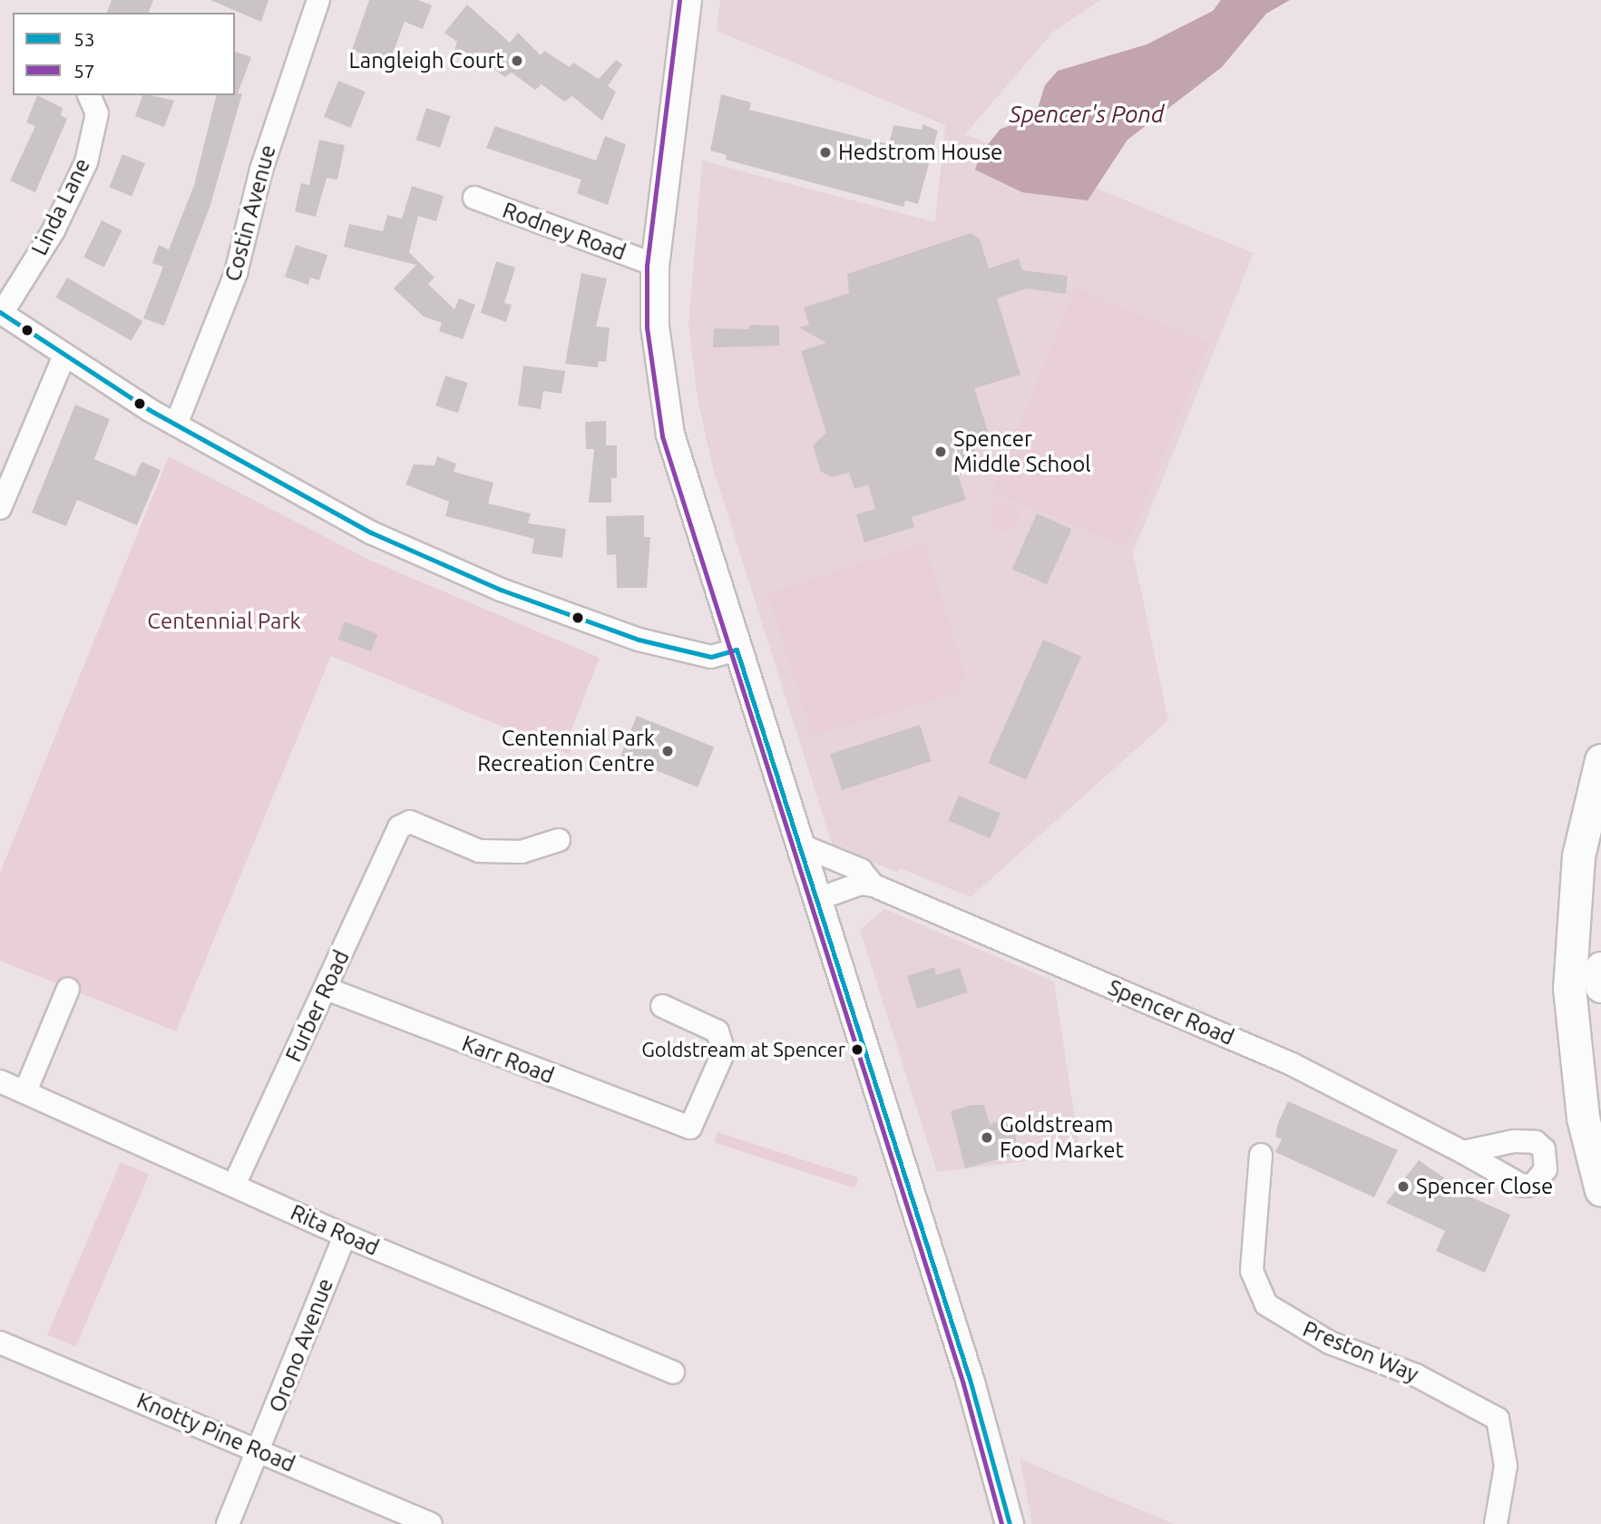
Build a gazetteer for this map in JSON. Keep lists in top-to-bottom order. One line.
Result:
{"streets":{"street":["Linda Lane","Costin Avenue","Rodney Road","Furber Road","Spencer Road","Karr Road","Rita Road","Orono Avenue","Preston Way","Knotty Pine Road"]},"crossings":[["Furber Road","Karr Road"],["Furber Road","Rita Road"],["Rita Road","Orono Avenue"],["Orono Avenue","Knotty Pine Road"]],"water":["Spencer's Pond"],"parks":["Centennial Park"],"places":["Langleigh Court","Hedstrom House","Spencer Middle School","Centennial Park Recreation Centre","Goldstream at Spencer","Goldstream Food Market","Spencer Close"],"lines":["transit line 57","transit line 53"],"legend":["53","57"]}
